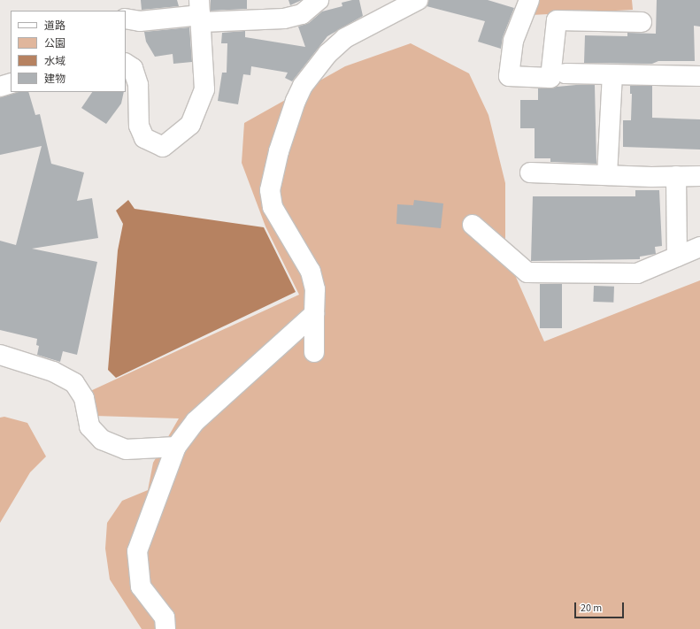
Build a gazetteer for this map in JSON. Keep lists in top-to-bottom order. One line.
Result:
{"legend":["道路","公園","水域","建物"],"scale_bar":"20 m"}
